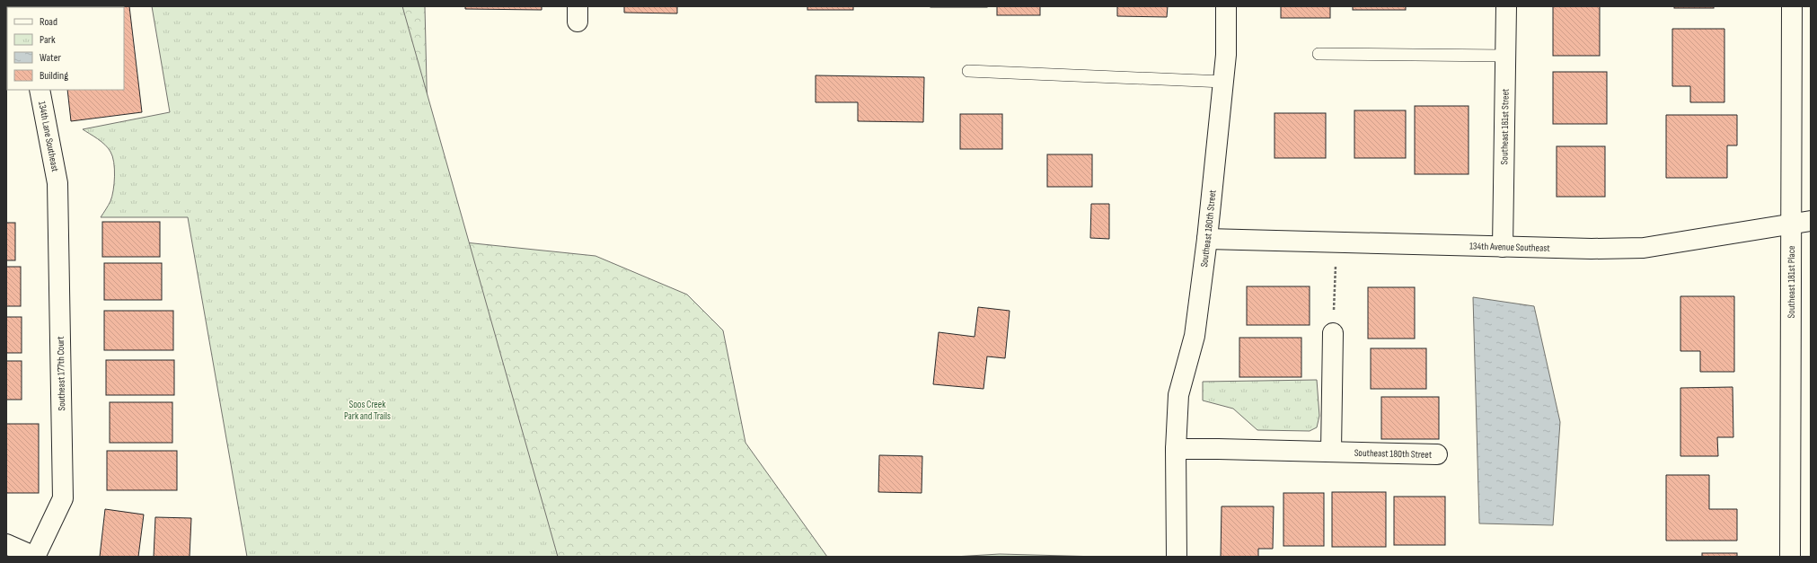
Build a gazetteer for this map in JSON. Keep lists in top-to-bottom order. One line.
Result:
{"streets":{"street":["Southeast 181st Street","134th Lane Southeast","Southeast 180th Street","134th Avenue Southeast","Southeast 181st Place","Southeast 177th Court"]},"crossings":[["Southeast 181st Street","134th Avenue Southeast"],["134th Lane Southeast","Southeast 177th Court"],["Southeast 180th Street","134th Avenue Southeast"],["134th Avenue Southeast","Southeast 181st Place"]],"parks":["Soos Creek Park and Trails"],"legend":["Road","Park","Water","Building"]}
